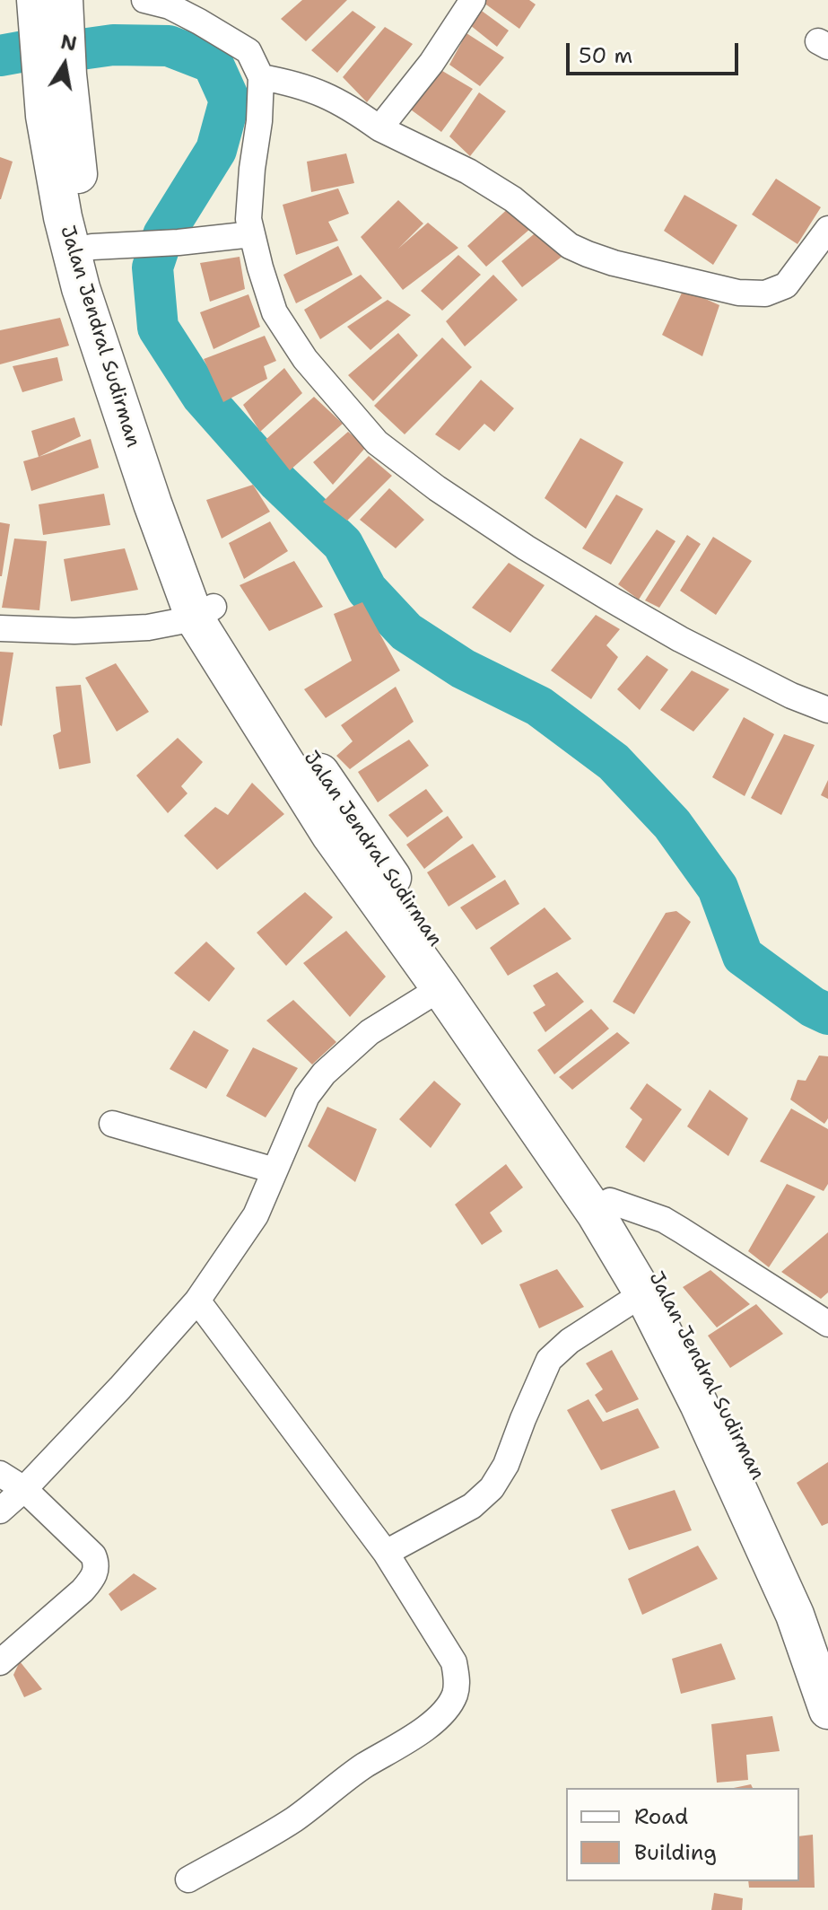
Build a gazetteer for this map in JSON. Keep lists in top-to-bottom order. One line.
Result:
{"streets":{"highway":["Jalan Jendral Sudirman"]},"legend":["Road","Building"],"scale_bar":"50 m","north":"top"}
